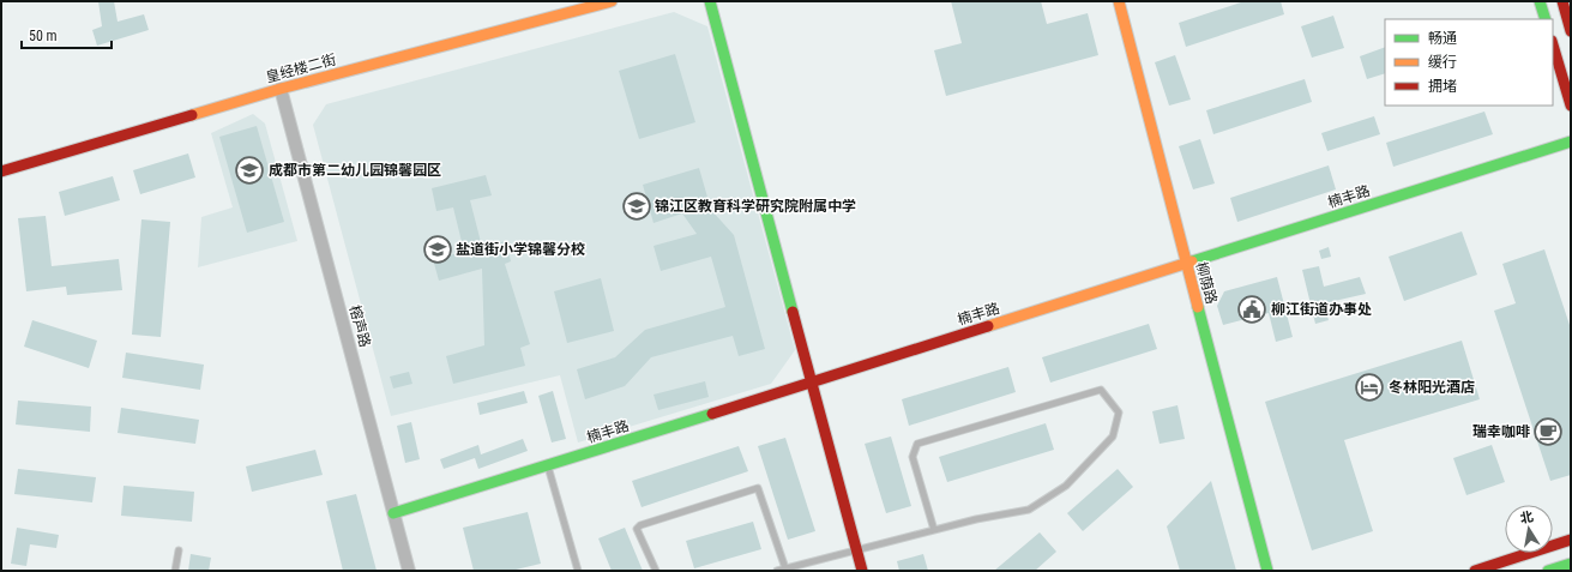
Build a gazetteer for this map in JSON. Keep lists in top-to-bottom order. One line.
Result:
{"streets":{"street":["皇经楼二街","楠丰路","柳荫路","榕声路"]},"crossings":[["皇经楼二街","榕声路"],["楠丰路","柳荫路"],["楠丰路","榕声路"]],"places":{"school or university":["成都市第二幼儿园锦馨园区","锦江区教育科学研究院附属中学","盐道街小学锦馨分校"],"public building":["柳江街道办事处"],"hotel":["冬林阳光酒店"],"cafe":["瑞幸咖啡"]},"legend":["畅通","缓行","拥堵"],"scale_bar":"50 m","north":"top"}
